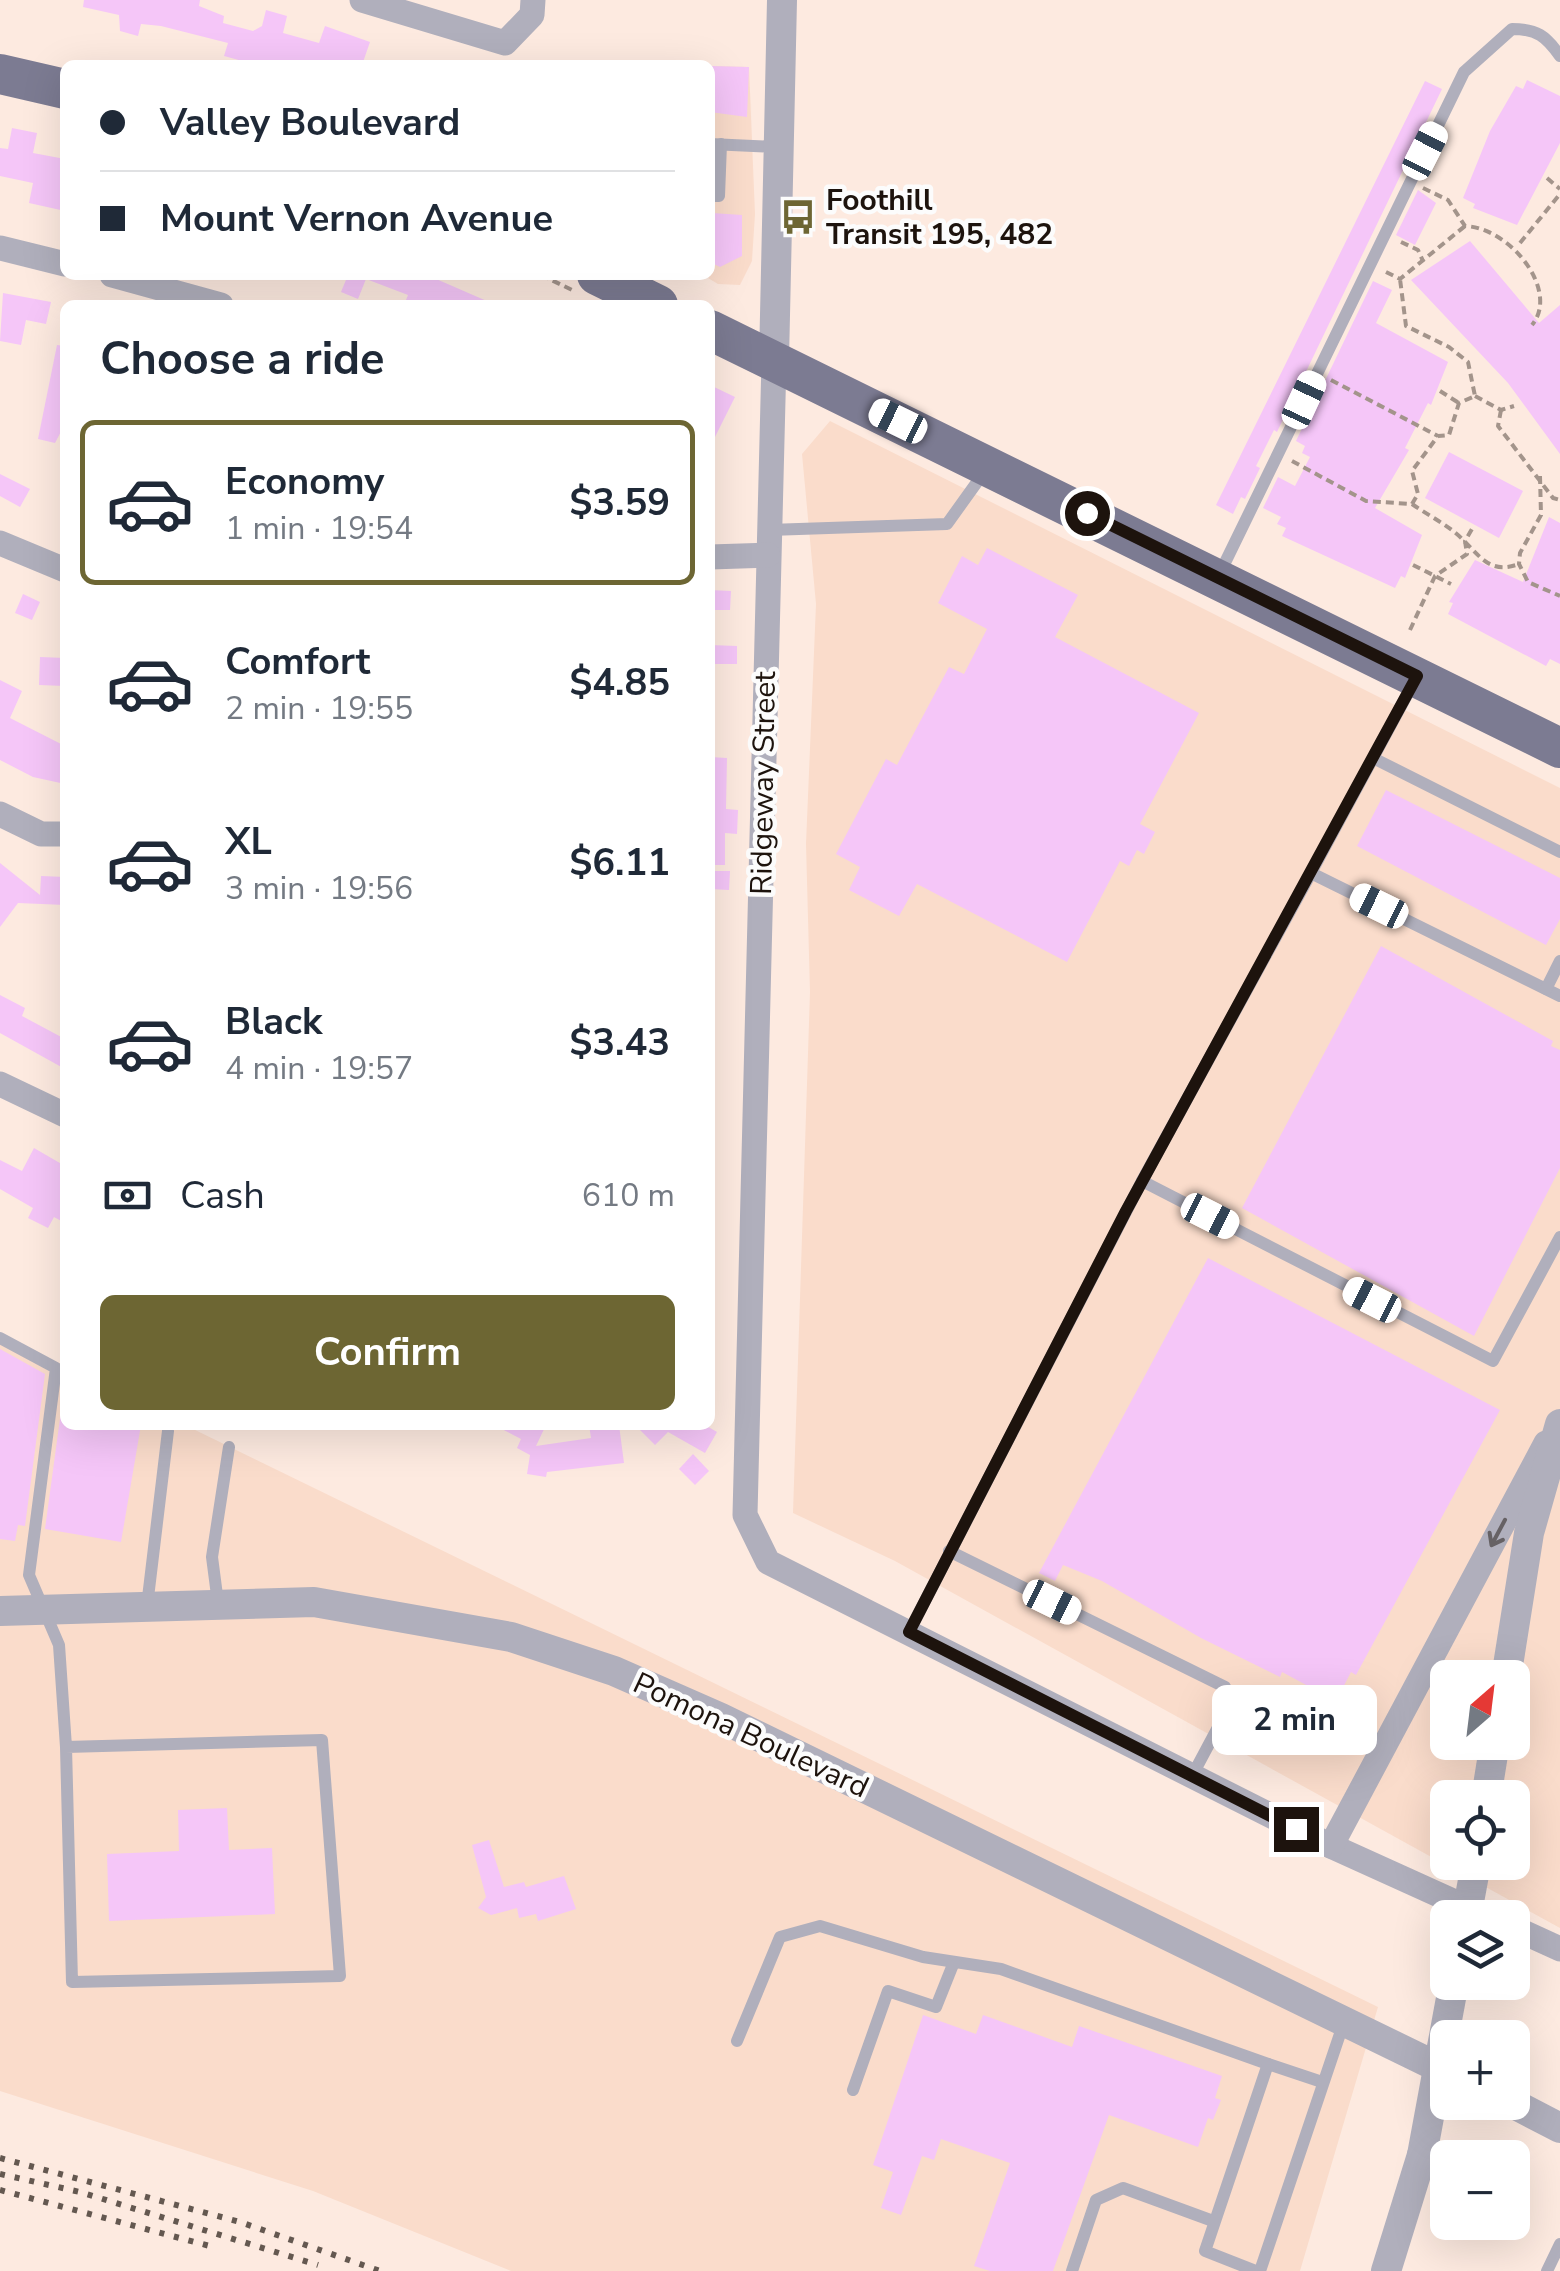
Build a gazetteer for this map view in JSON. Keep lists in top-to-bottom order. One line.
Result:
{"streets":{"street":["Ridgeway Street","Pomona Boulevard"]},"places":{"bus stop":["Foothill Transit 195, 482"]},"north":"top right","page":{"banner":["Valley Boulevard","Mount Vernon Avenue"],"heading":"Choose a ride","list":[{"name":"Economy","note":"1 min · 19:54","value":"$3.59"},{"name":"Comfort","note":"2 min · 19:55","value":"$4.85"},{"name":"XL","note":"3 min · 19:56","value":"$6.11"},{"name":"Black","note":"4 min · 19:57","value":"$3.43"}],"pay":["Cash","610 m"],"buttons":"Confirm","map_buttons":["+","−"],"bubble":"2 min"}}
